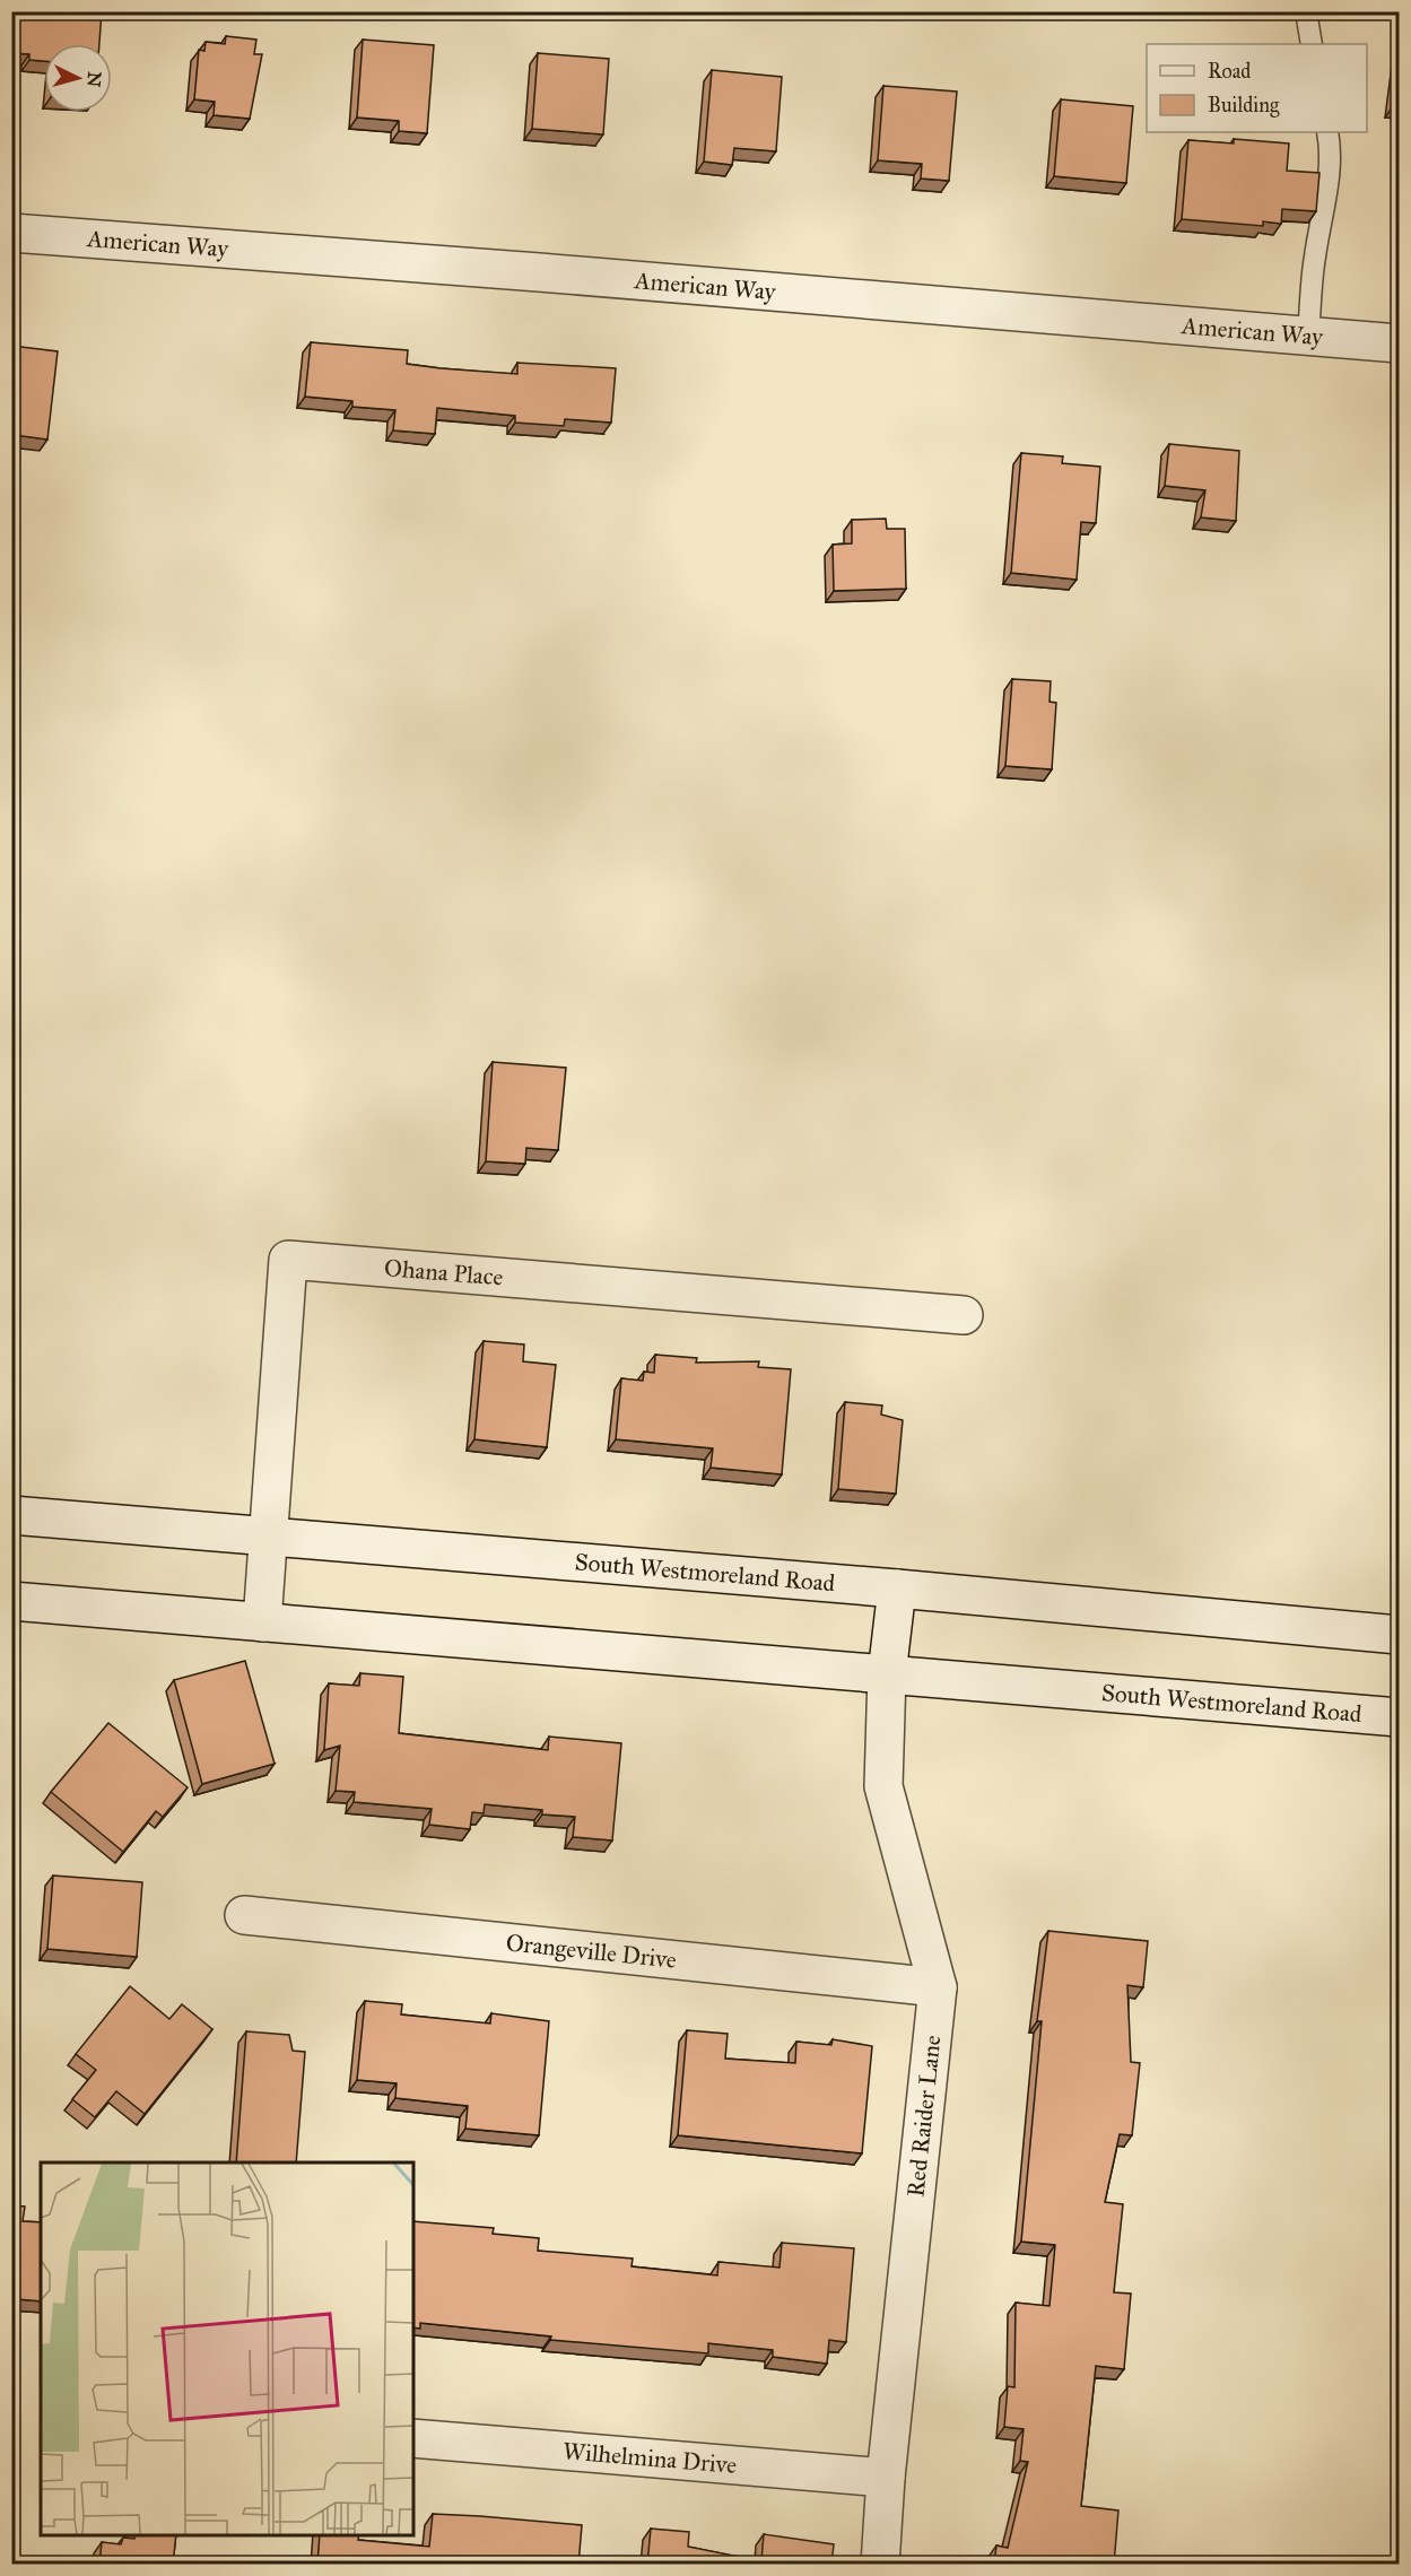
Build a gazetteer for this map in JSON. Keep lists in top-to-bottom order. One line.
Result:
{"streets":{"street":["American Way","Ohana Place","South Westmoreland Road","Orangeville Drive","Red Raider Lane","Wilhelmina Drive"]},"crossings":[["Ohana Place","South Westmoreland Road"],["South Westmoreland Road","Red Raider Lane"],["Orangeville Drive","Red Raider Lane"],["Red Raider Lane","Wilhelmina Drive"]],"legend":["Road","Building"],"north":"right"}
